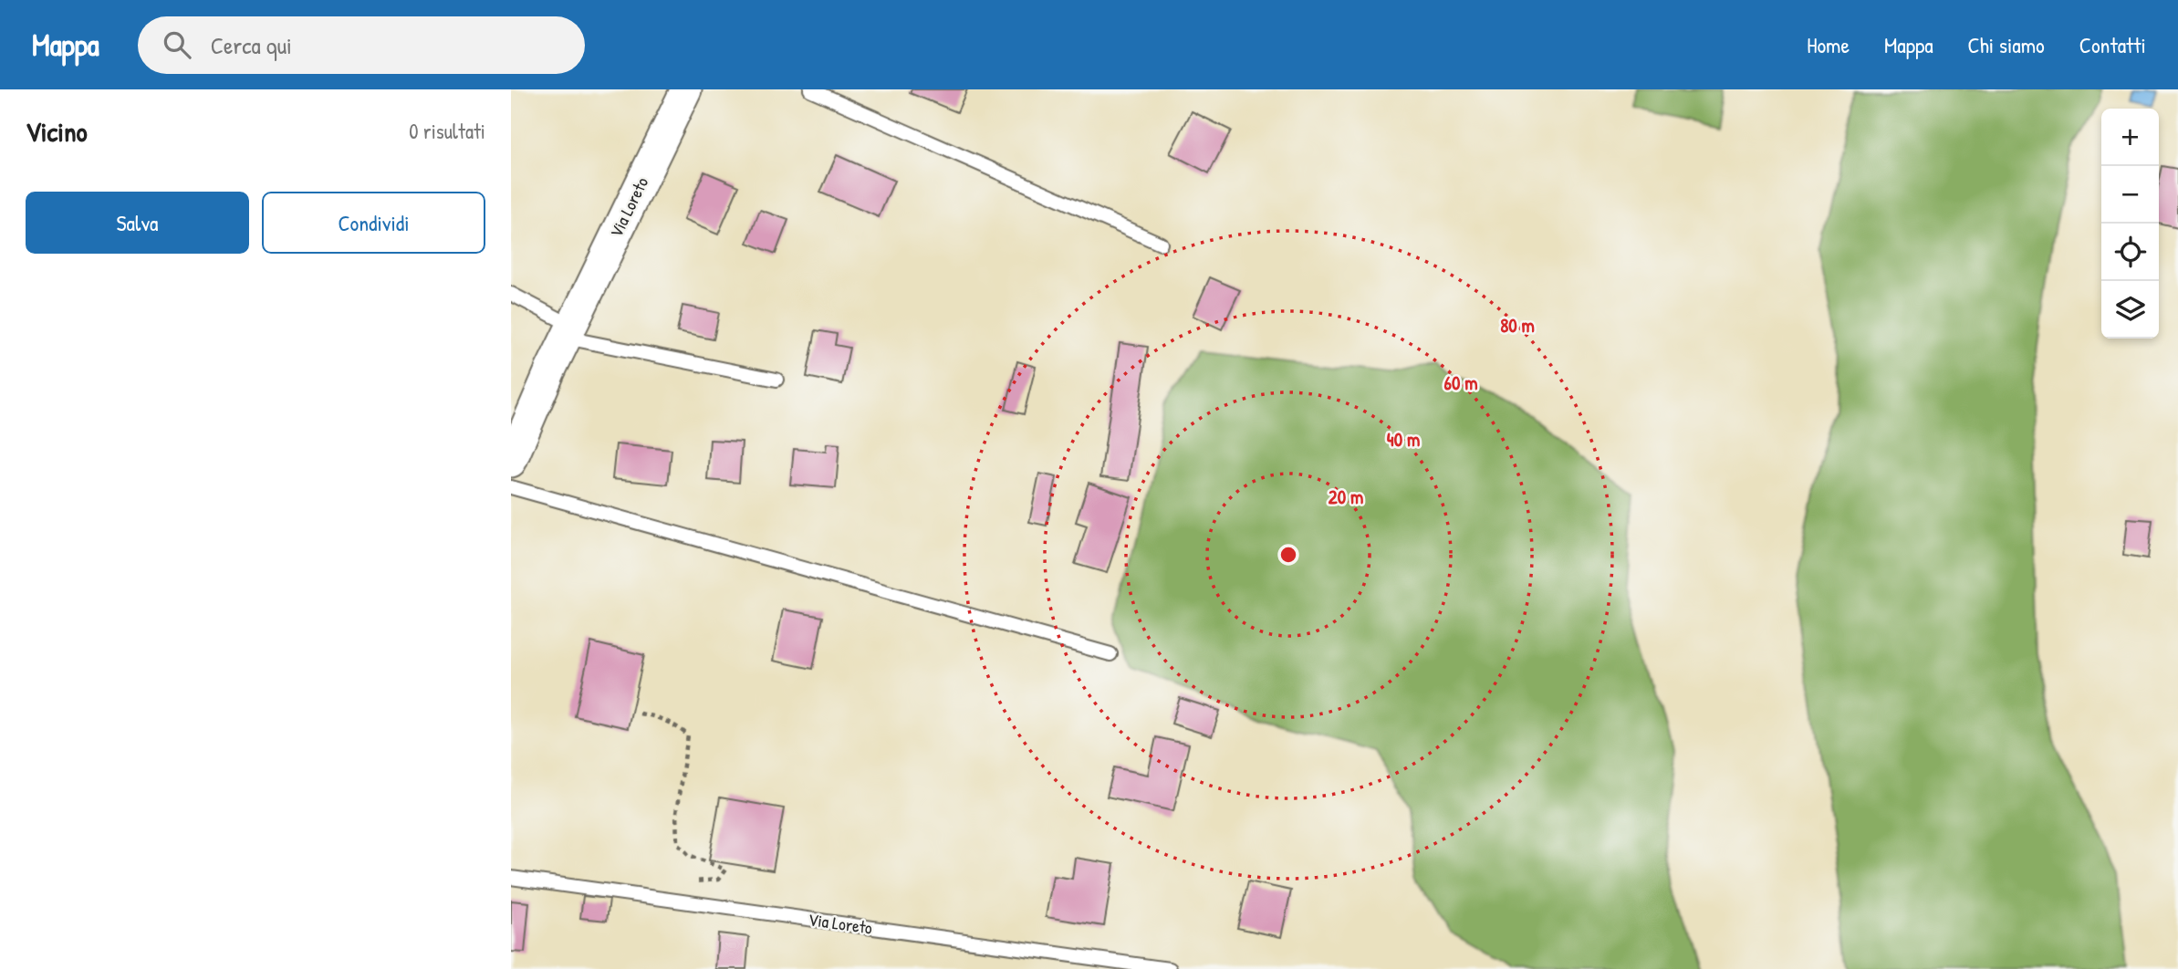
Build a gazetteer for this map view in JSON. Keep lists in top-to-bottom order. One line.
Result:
{"streets":{"street":["Via Loreto"]},"page":{"header":"Mappa","search":"Cerca qui","nav":["Home","Mappa","Chi siamo","Contatti"],"heading":["Vicino","0 risultati"],"map_buttons":["+","−"],"buttons":["Salva","Condividi"]},"rings":["80 m","60 m","40 m","20 m"]}
